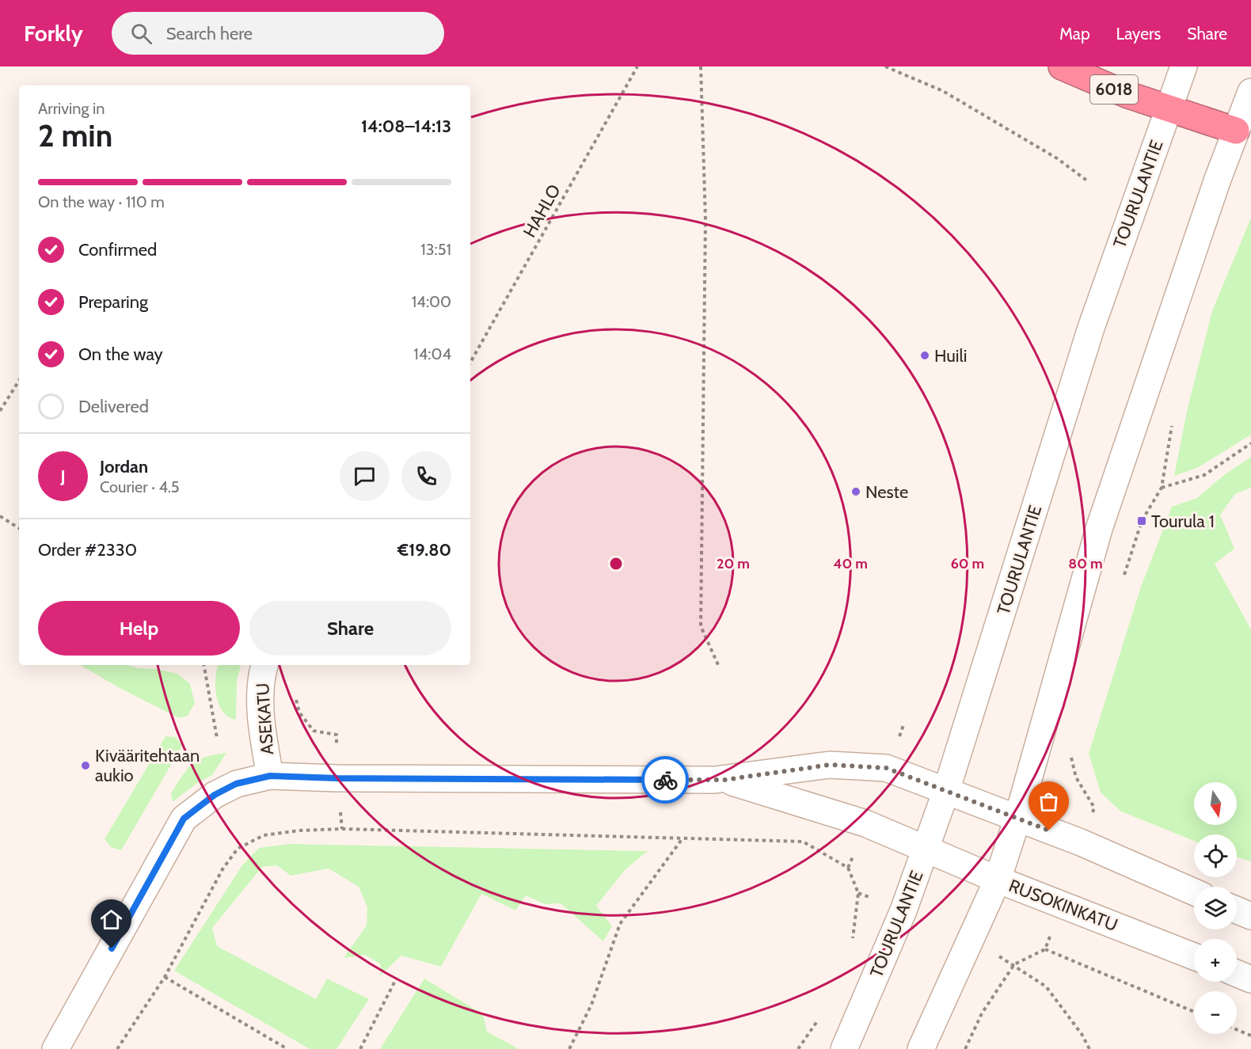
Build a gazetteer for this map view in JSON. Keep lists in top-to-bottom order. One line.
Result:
{"streets":{"highway":["6018"],"main road":["TOURULANTIE","ASEKATU","RUSOKINKATU"],"path":["HAHLO"]},"crossings":[["6018","TOURULANTIE"],["TOURULANTIE","RUSOKINKATU"]],"places":{"other":["Huili","Neste","Kivääritehtaan aukio"],"transit":["Tourula 1"]},"north":"bottom","page":{"header":"Forkly","search":"Search here","nav":["Map","Layers","Share"],"heading":["2 min","Arriving in","14:08–14:13"],"panel":["Jordan","Courier · 4.5","Order #2330","€19.80"],"bar":"On the way · 110 m","list":[["Confirmed","13:51"],["Preparing","14:00"],["On the way","14:04"],"Delivered"],"round":"J","buttons":["Help","Share"],"map_buttons":["+","−"]},"rings":["20 m","40 m","60 m","80 m"]}
